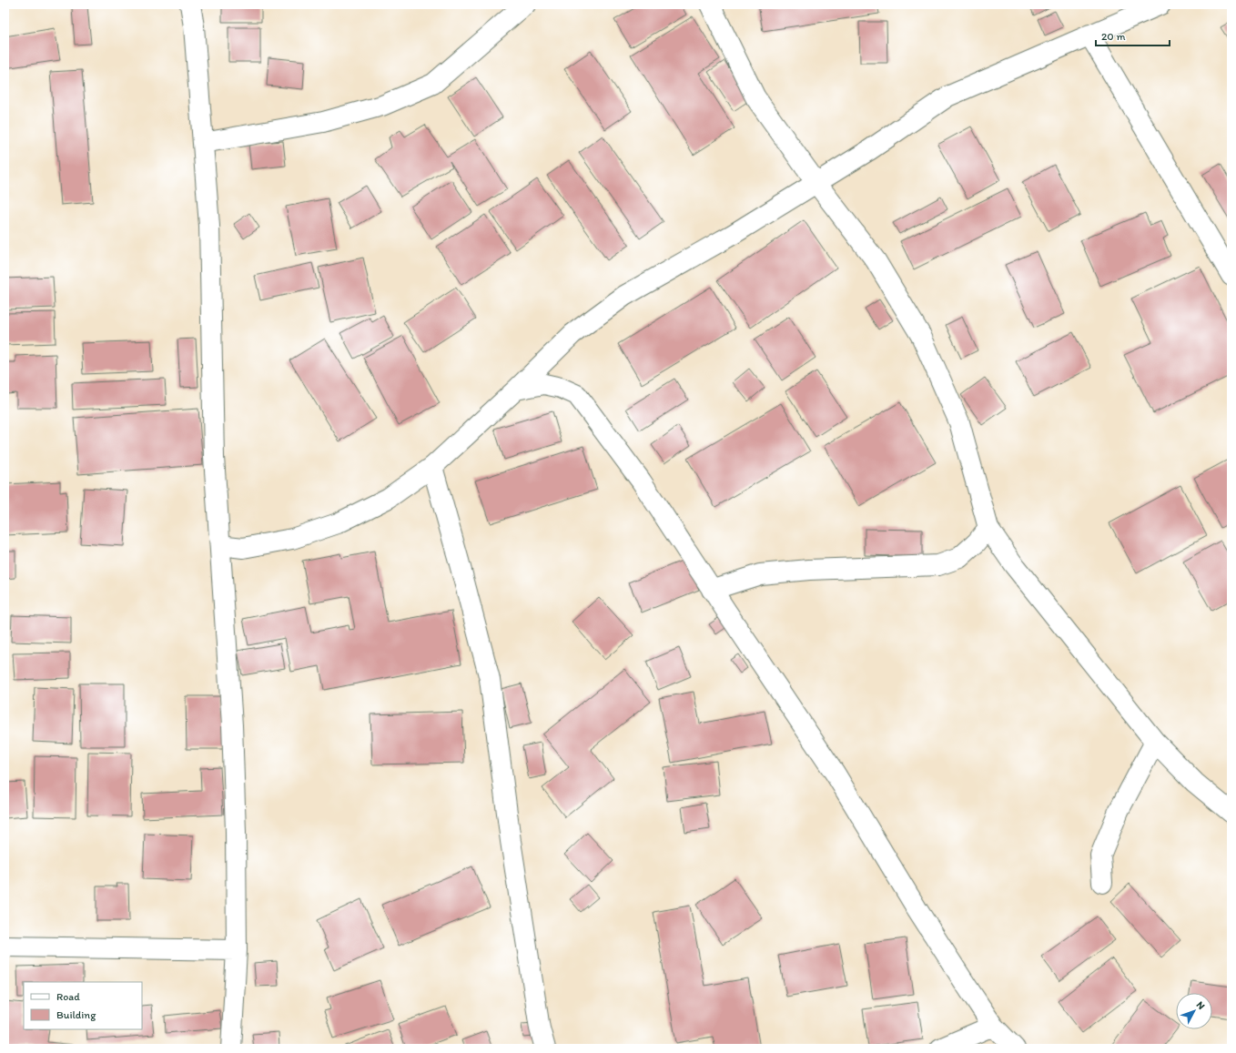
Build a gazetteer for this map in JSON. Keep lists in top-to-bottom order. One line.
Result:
{"legend":["Road","Building"],"scale_bar":"20 m","north":"top right"}
